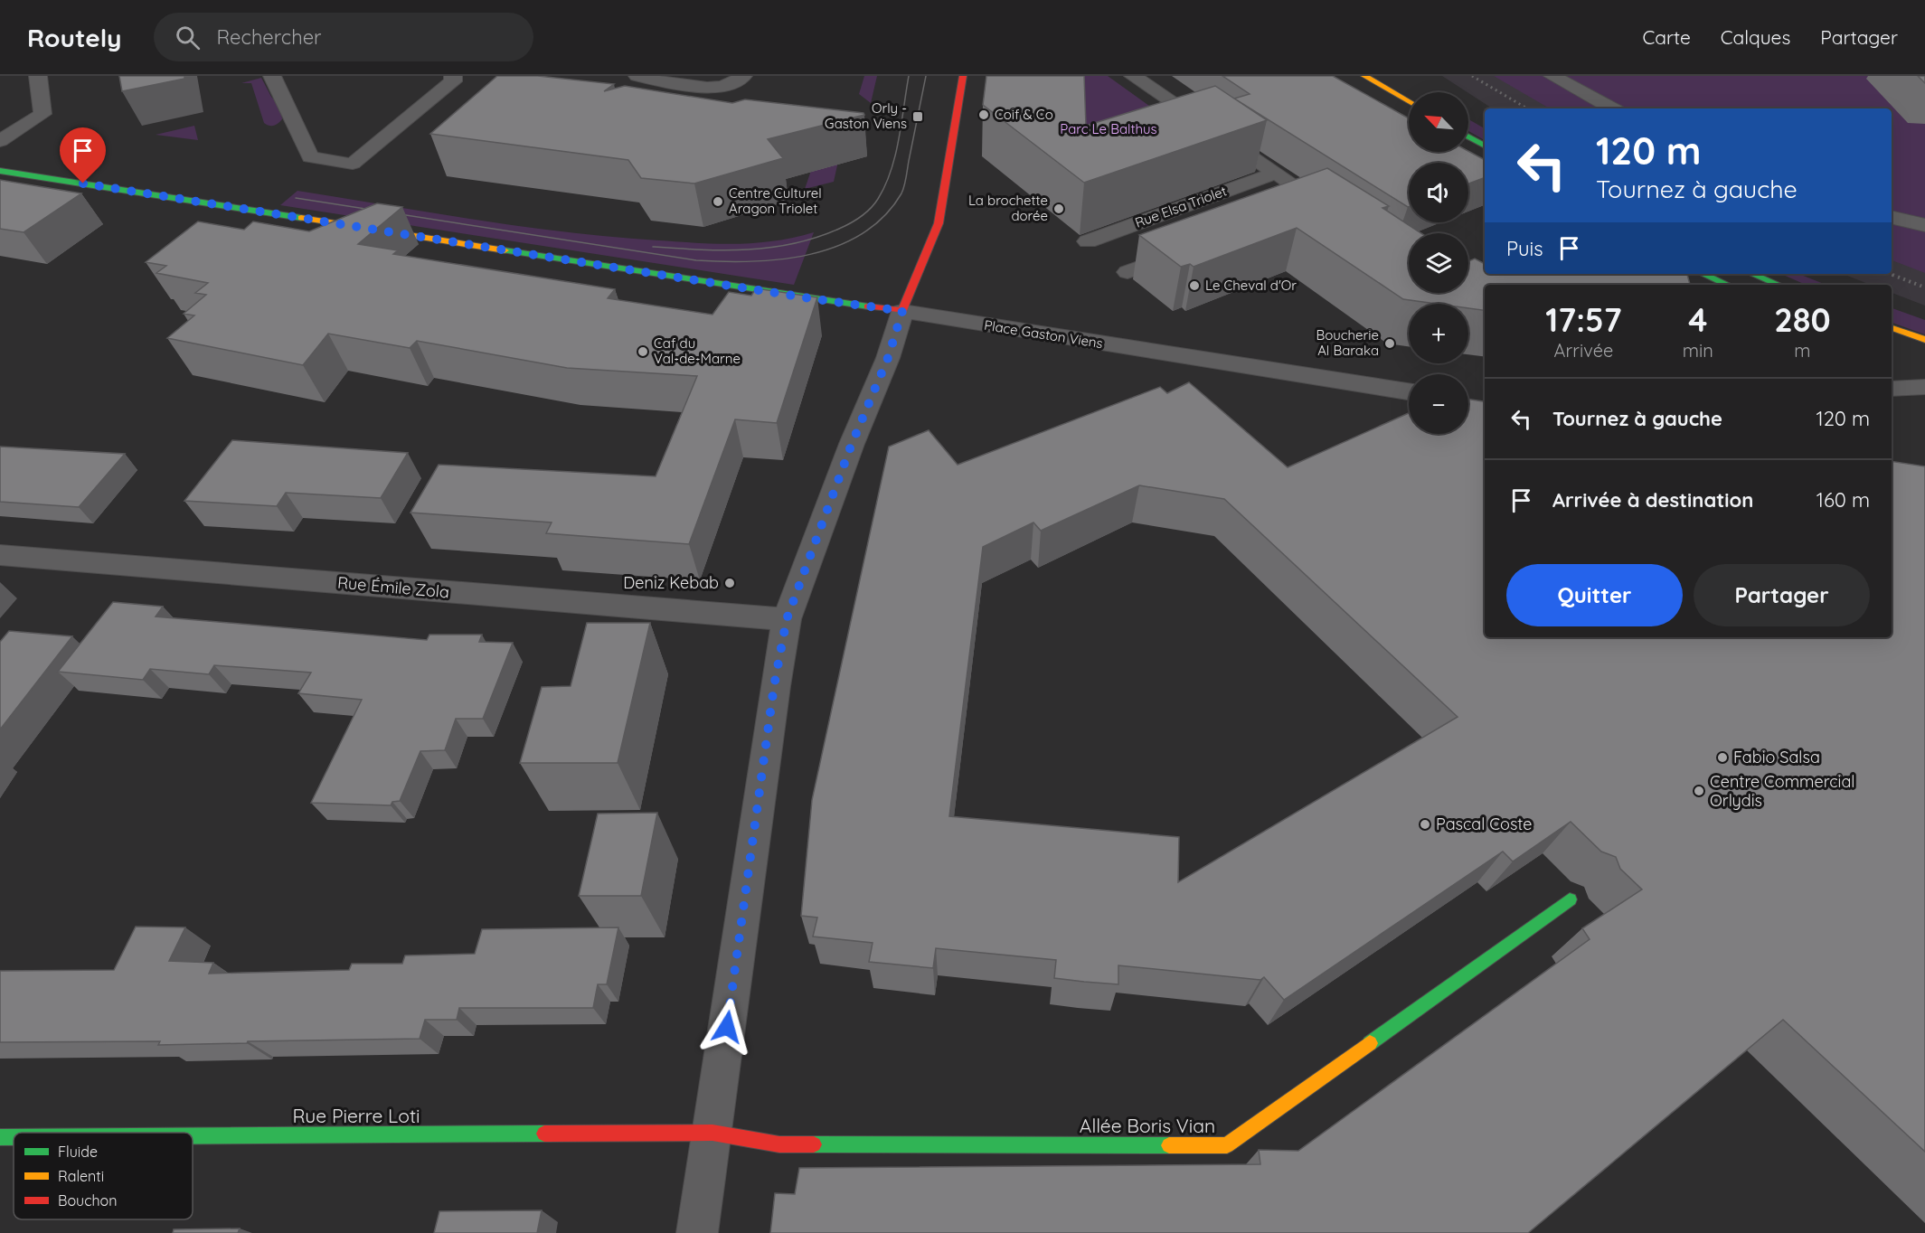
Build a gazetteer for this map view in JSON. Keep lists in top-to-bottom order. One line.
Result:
{"streets":{"street":["Rue Elsa Triolet","Place Gaston Viens","Rue Émile Zola","Rue Pierre Loti","Allée Boris Vian"]},"crossings":[["Rue Pierre Loti","Allée Boris Vian"]],"parks":["Parc Le Balthus"],"places":{"other":["Coif & Co","Centre Culturel Aragon Triolet","La brochette dorée","Le Cheval d'Or","Boucherie Al Baraka","Caf du Val-de-Marne","Deniz Kebab","Fabio Salsa","Centre Commercial Orlydis","Pascal Coste"],"transit":["Orly - Gaston Viens"]},"legend":["Fluide","Ralenti","Bouchon"],"north":"top left","page":{"header":"Routely","search":"Rechercher","nav":["Carte","Calques","Partager"],"map_buttons":["+","−"],"turn":["120 m","Tournez à gauche"],"then":"Puis","eta":["17:57","Arrivée","4","min","280","m"],"list":[{"name":"Tournez à gauche","value":"120 m"},{"name":"Arrivée à destination","value":"160 m"}],"buttons":["Quitter","Partager"]}}
